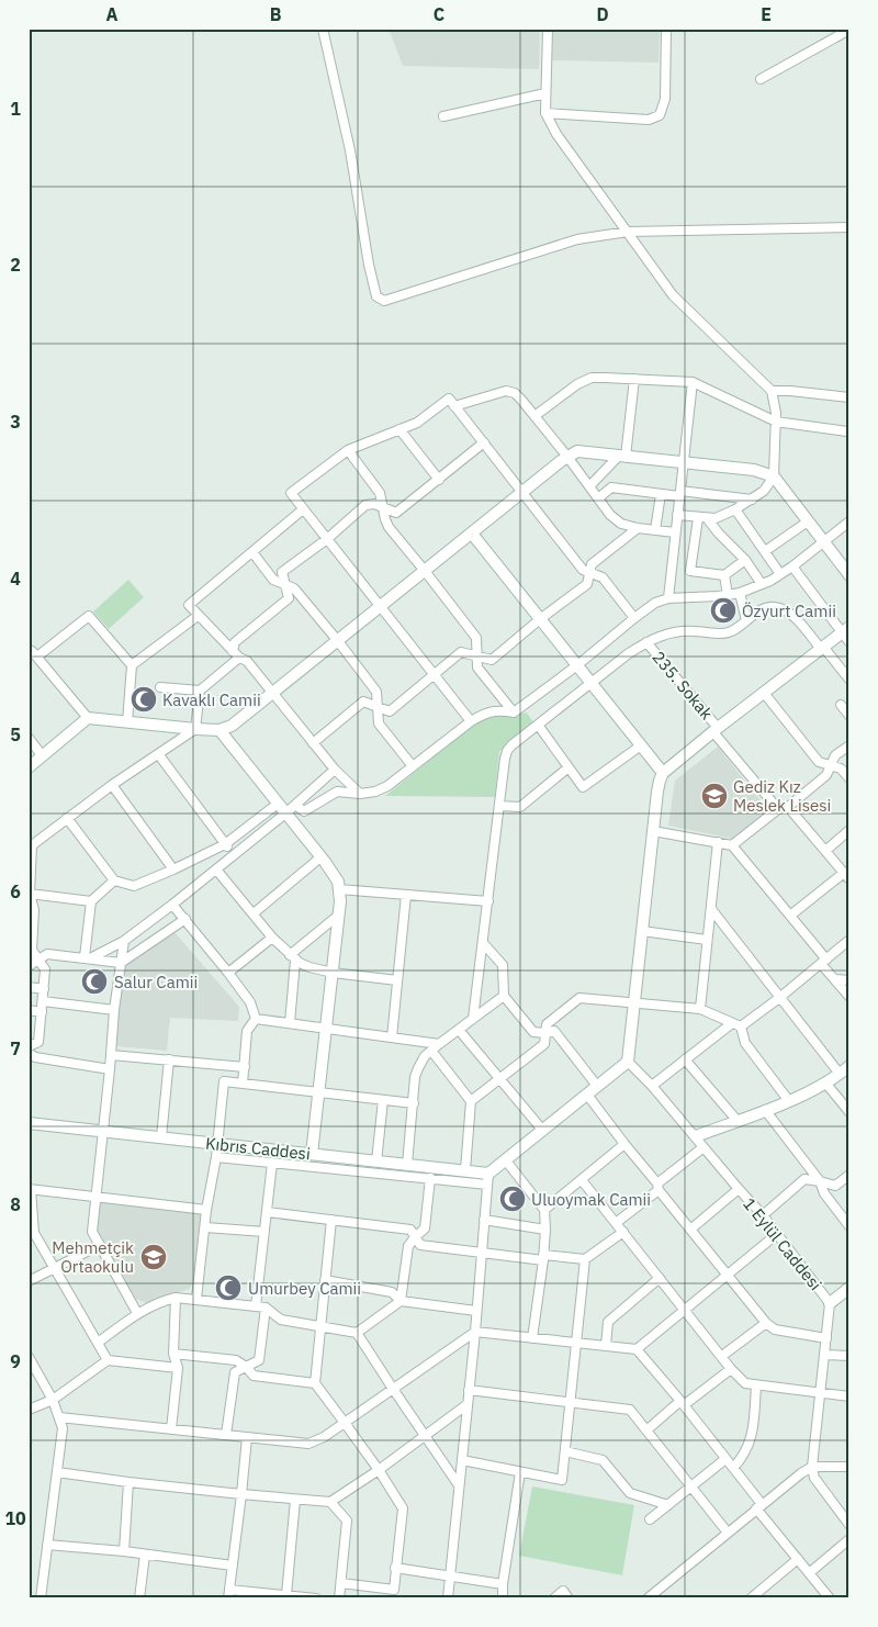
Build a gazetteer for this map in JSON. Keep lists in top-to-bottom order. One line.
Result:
{"streets":{"street":["235. Sokak","Kıbrıs Caddesi","1 Eylül Caddesi"]},"places":{"mosque":["Özyurt Camii","Kavaklı Camii","Salur Camii","Uluoymak Camii","Umurbey Camii"],"school or university":["Gediz Kız Meslek Lisesi","Mehmetçik Ortaokulu"]},"grid":{"columns":["A","B","C","D","E"],"rows":["1","2","3","4","5","6","7","8","9","10"]}}
